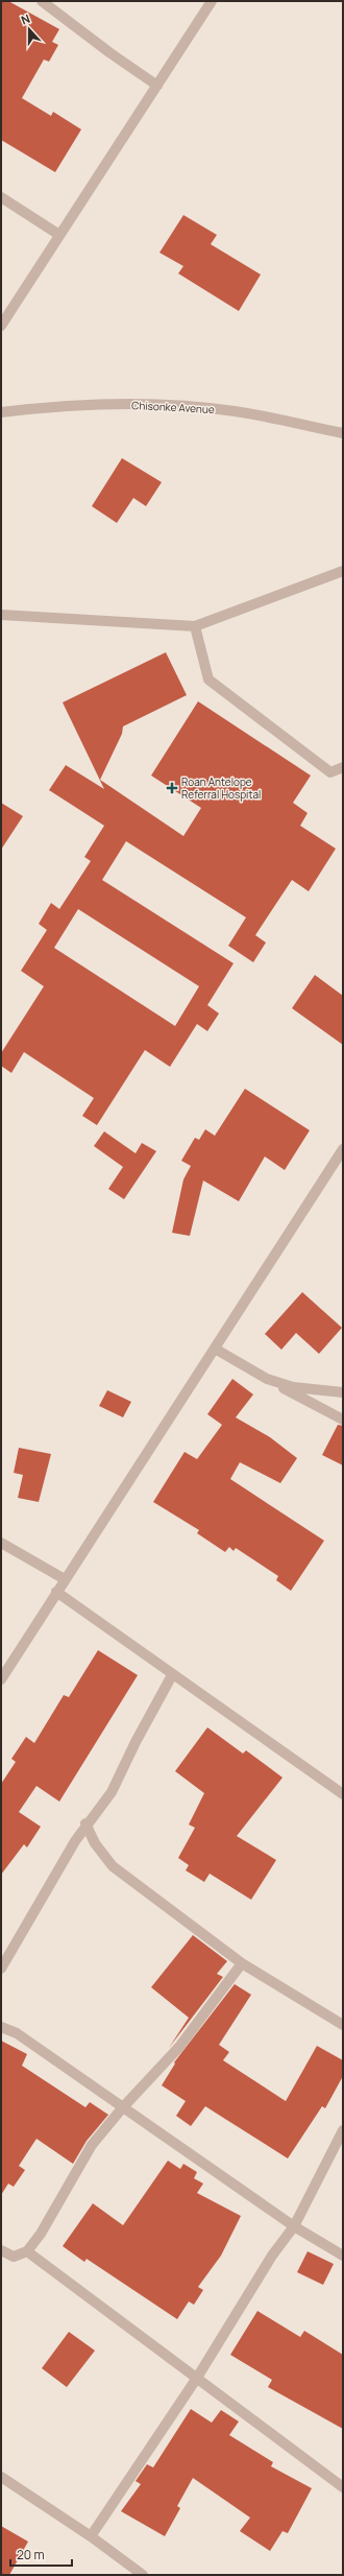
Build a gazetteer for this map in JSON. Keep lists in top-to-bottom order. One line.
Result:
{"streets":{"street":["Chisonke Avenue"]},"places":{"health":["Roan Antelope Referral Hospital"]},"scale_bar":"20 m","north":"top"}
